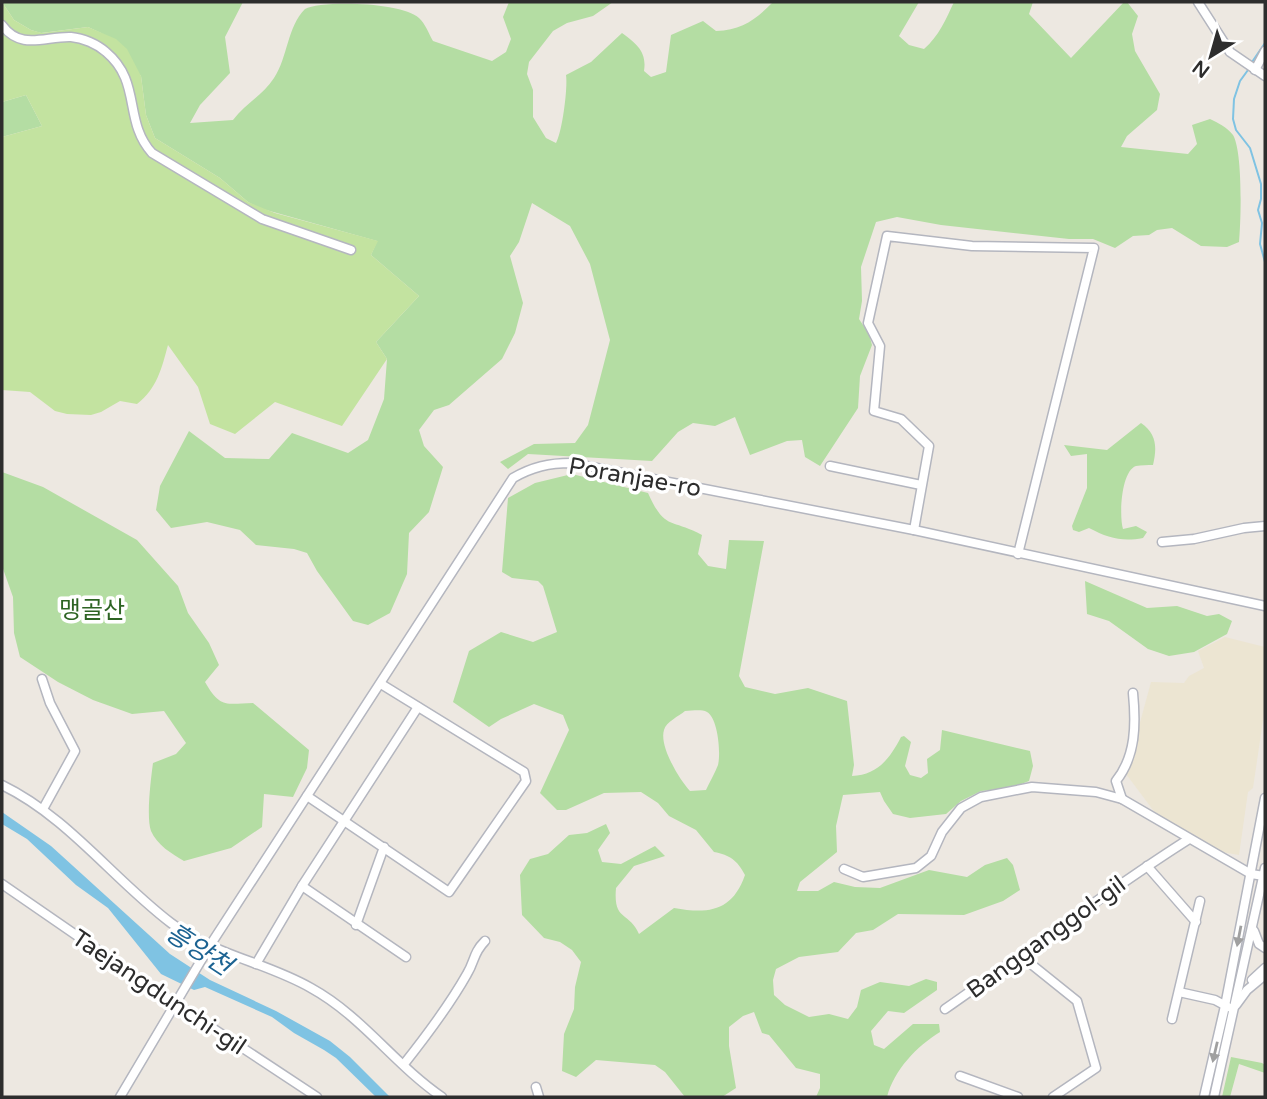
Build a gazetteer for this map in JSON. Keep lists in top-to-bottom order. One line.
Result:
{"streets":{"street":["Poranjae-ro","Bangganggol-gil","Taejangdunchi-gil"]},"crossings":[["Poranjae-ro","Taejangdunchi-gil"]],"water":["흥양천"],"parks":["맹골산"],"north":"bottom left"}
